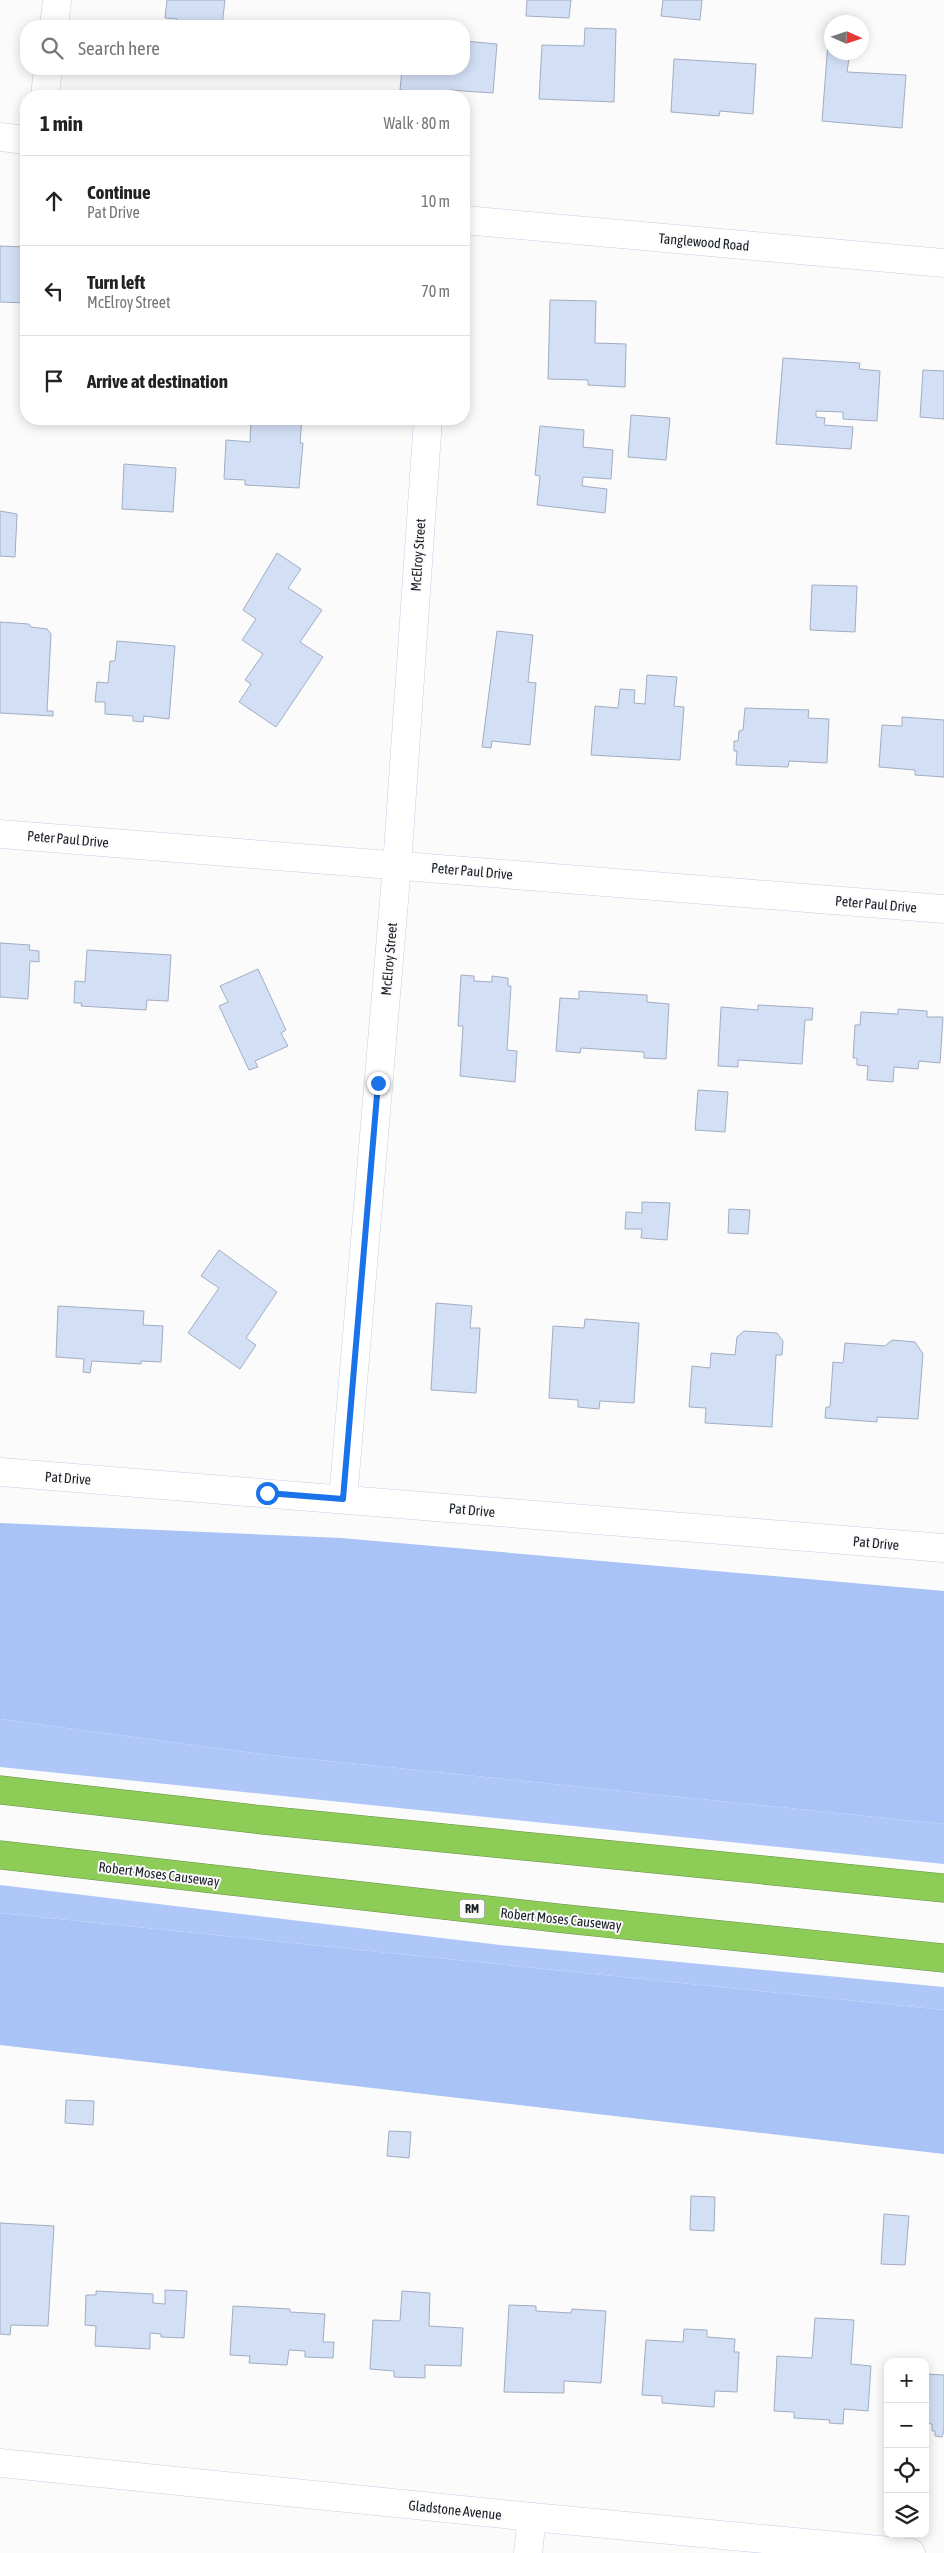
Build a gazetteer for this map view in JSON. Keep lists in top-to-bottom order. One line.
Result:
{"streets":{"highway":["Robert Moses Causeway","RM"],"street":["Tanglewood Road","McElroy Street","Peter Paul Drive","Pat Drive","Gladstone Avenue"]},"crossings":[["McElroy Street","Peter Paul Drive"],["McElroy Street","Pat Drive"]],"north":"right","page":{"search":"Search here","heading":["1 min","Walk · 80 m"],"list":[["Continue","Pat Drive","10 m"],["Turn left","McElroy Street","70 m"],"Arrive at destination"],"map_buttons":["+","−"]}}
